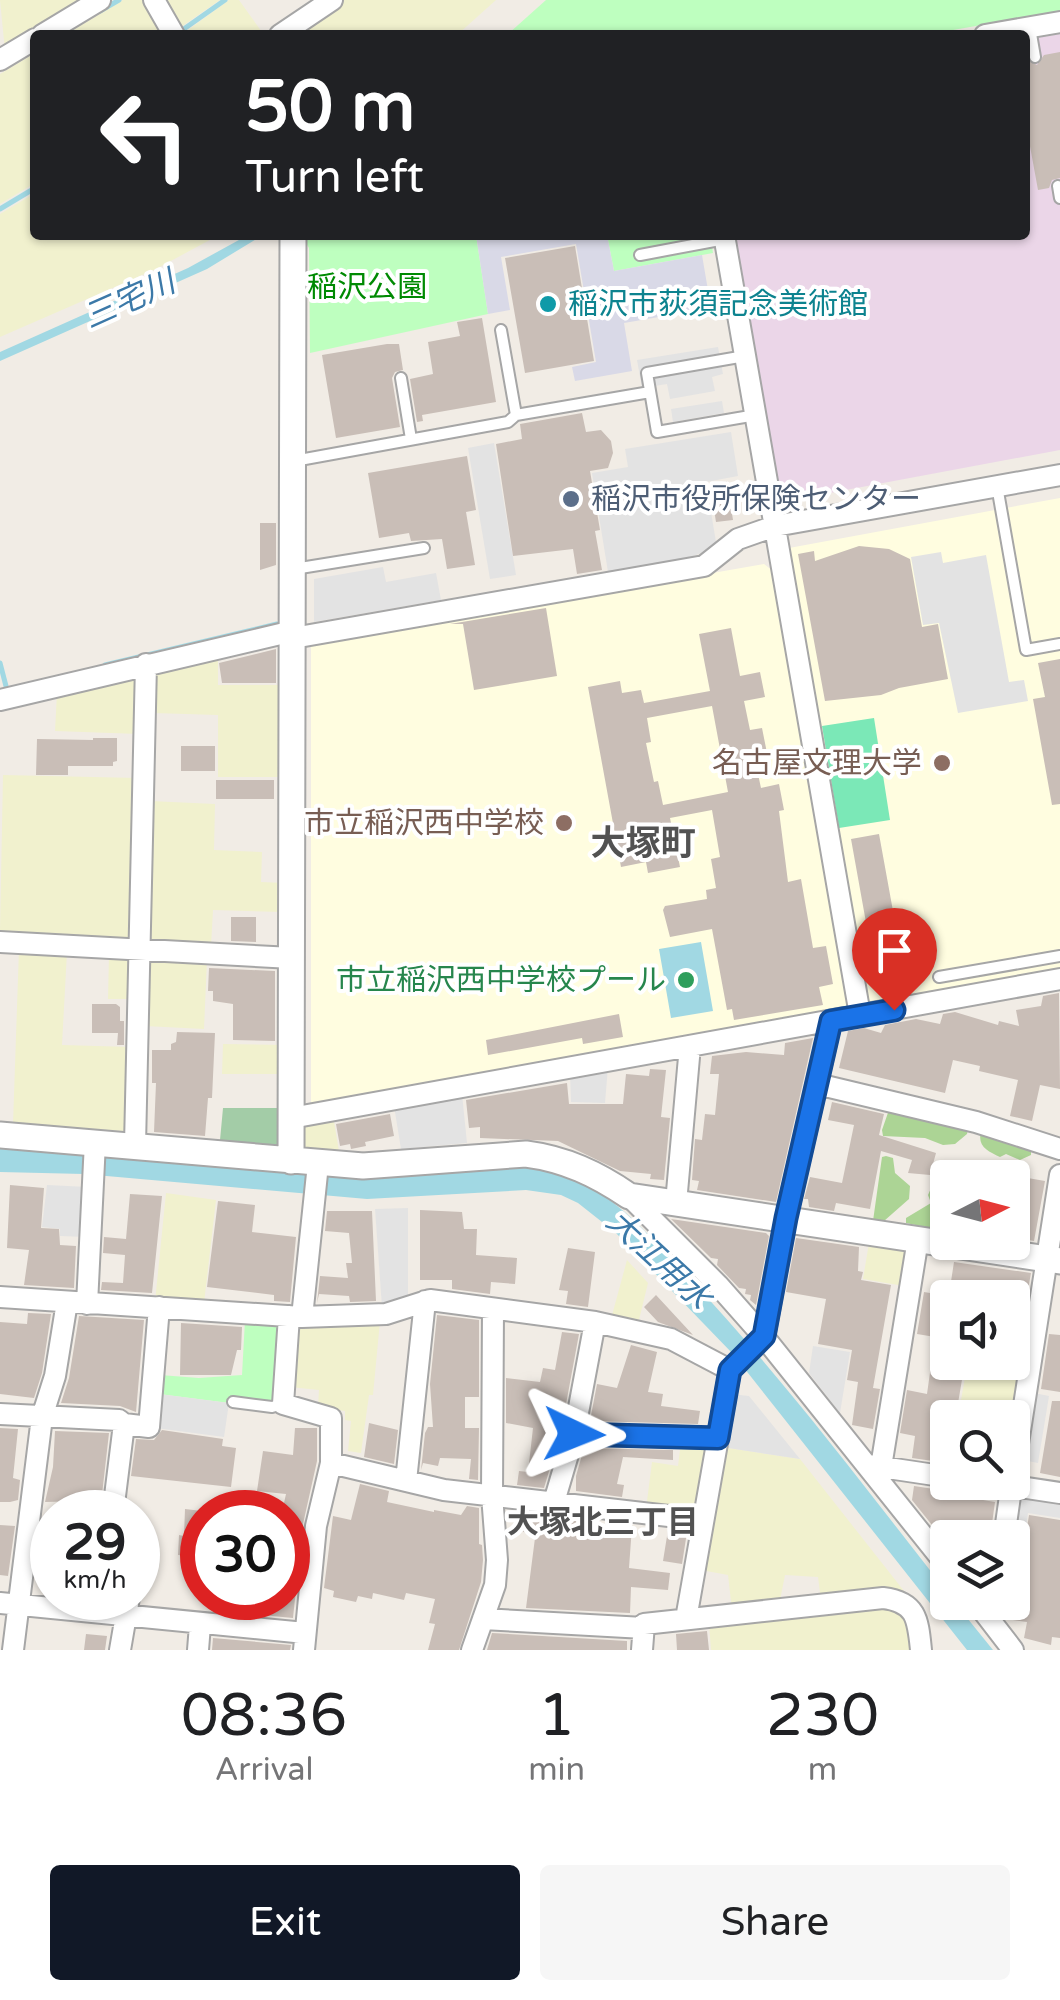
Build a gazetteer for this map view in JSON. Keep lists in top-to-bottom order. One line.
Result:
{"districts":["大塚町","大塚北三丁目"],"water":["三宅川","大江用水"],"parks":["稲沢公園"],"places":["稲沢市荻須記念美術館","稲沢市役所保険センター","名古屋文理大学","市立稲沢西中学校","市立稲沢西中学校プール"],"north":"right","page":{"turn":["50 m","Turn left"],"speed":"29 km/h","limit":"30","eta":["08:36","Arrival","1","min","230","m"],"buttons":["Exit","Share"]}}
